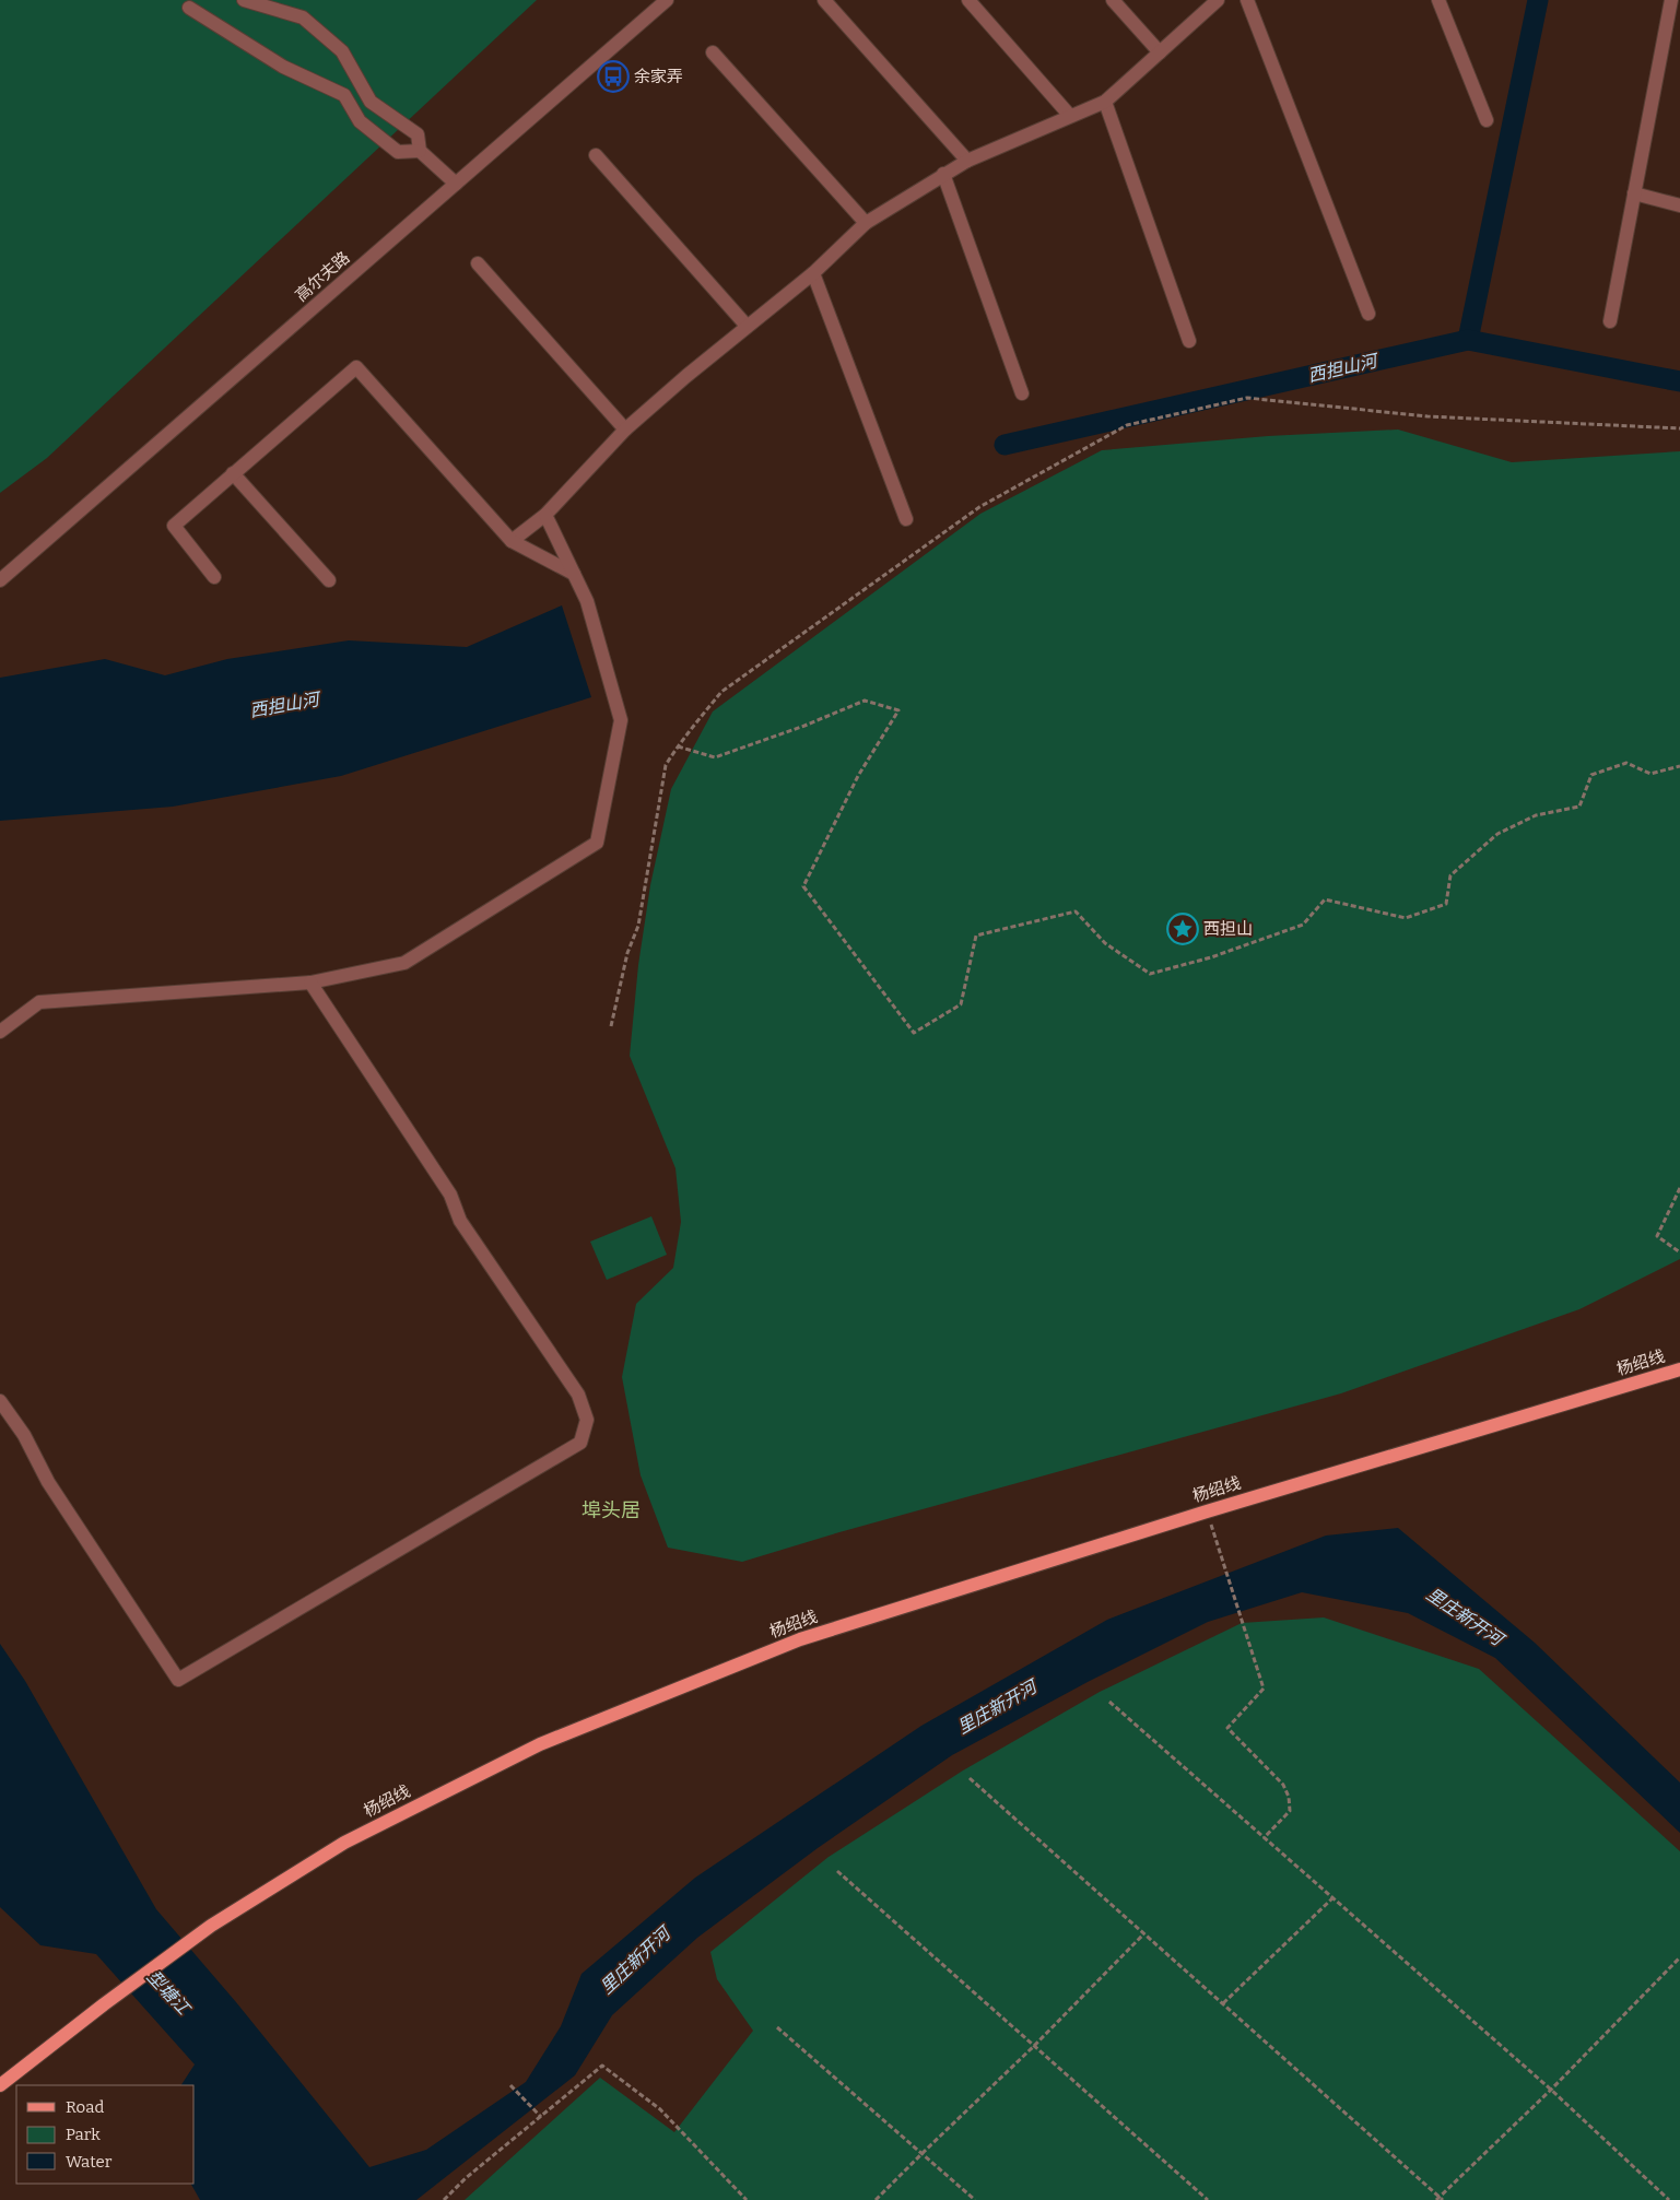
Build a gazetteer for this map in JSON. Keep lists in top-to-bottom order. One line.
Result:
{"streets":{"main road":["杨绍线"],"street":["高尔夫路"]},"districts":["埠头居"],"water":["西担山河","里庄新开河","型塘江"],"places":{"bus stop":["余家弄"],"place":["西担山"]},"legend":["Road","Park","Water"]}
